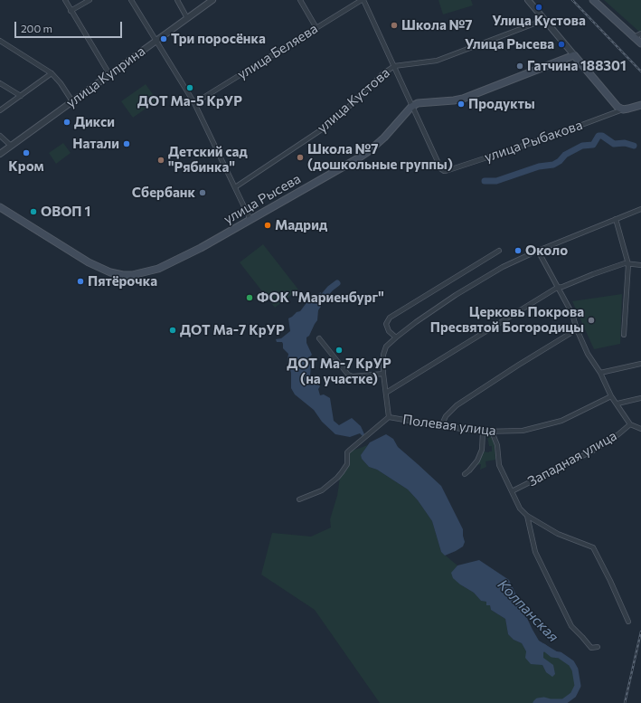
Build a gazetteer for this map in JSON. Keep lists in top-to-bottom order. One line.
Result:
{"streets":{"main road":["улица Рысева"],"street":["улица Беляева","улица Куприна","улица Кустова","улица Рыбакова","Полевая улица","Западная улица"]},"crossings":[["улица Рыбакова","улица Рысева"],["Полевая улица","Западная улица"]],"water":["Колпанская"],"places":["Улица Кустова","Школа №7","Три поросёнка","Улица Рысева","Гатчина 188301","ДОТ Ма-5 КрУР","Продукты","Дикси","Натали","Кром","Школа №7 (дошкольные группы)","Детский сад \"Рябинка\"","Сбербанк","ОВОП 1","Мадрид","Около","Пятёрочка","ФОК \"Мариенбург\"","Церковь Покрова Пресвятой Богородицы","ДОТ Ма-7 КрУР","ДОТ Ма-7 КрУР (на участке)"],"scale_bar":"200 m"}
